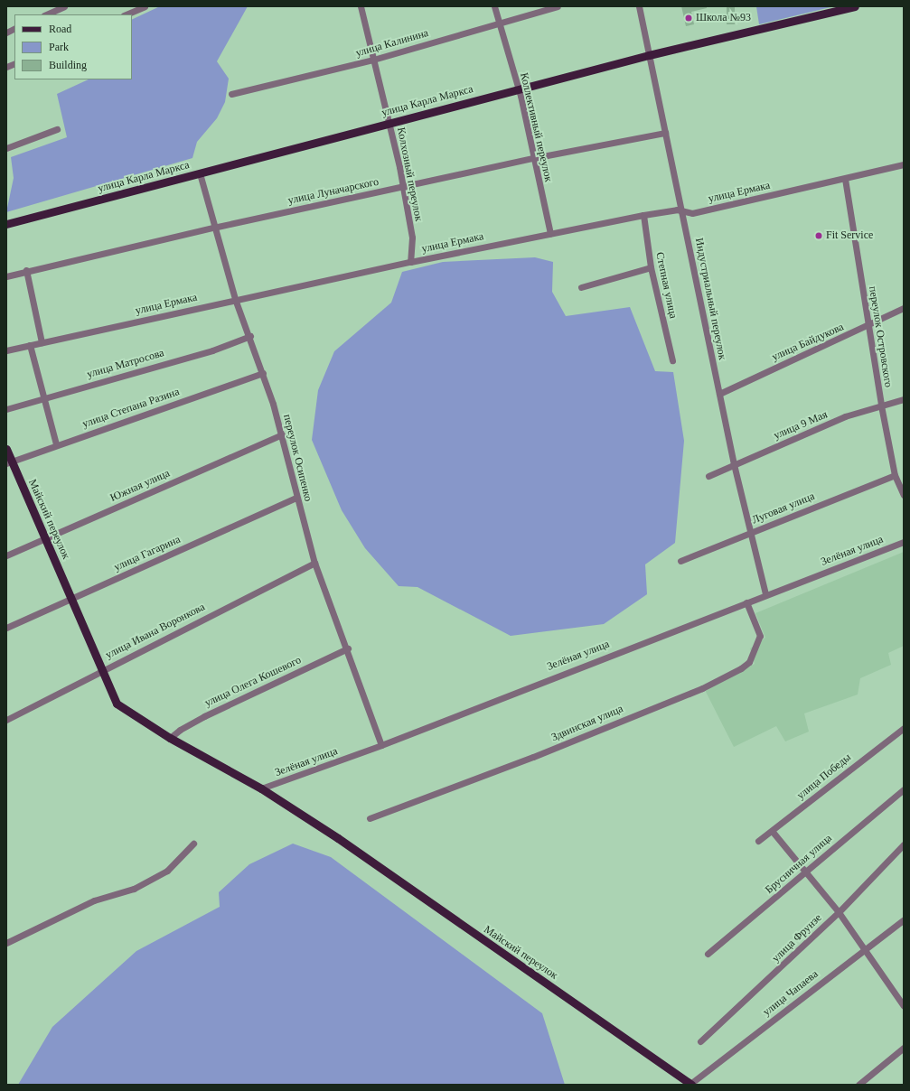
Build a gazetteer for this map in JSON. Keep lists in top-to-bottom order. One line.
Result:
{"streets":{"main road":["улица Карла Маркса","Майский переулок"],"street":["улица Калинина","Коллективный переулок","Колхозный переулок","улица Луначарского","улица Ермака","Степная улица","Индустриальный переулок","переулок Островского","улица Байдукова","улица Матросова","улица Степана Разина","улица 9 Мая","переулок Осипенко","Южная улица","Луговая улица","Зелёная улица","улица Гагарина","улица Ивана Воронкова","улица Олега Кошевого","Здвинская улица","улица Победы","Брусничная улица","улица Фрунзе","улица Чапаева"]},"crossings":[["улица Калинина","Коллективный переулок"],["улица Калинина","Колхозный переулок"],["улица Карла Маркса","Коллективный переулок"],["улица Карла Маркса","Колхозный переулок"],["улица Карла Маркса","Индустриальный переулок"],["улица Карла Маркса","переулок Осипенко"],["Коллективный переулок","улица Луначарского"],["Коллективный переулок","улица Ермака"],["Колхозный переулок","улица Луначарского"],["Колхозный переулок","улица Ермака"],["улица Луначарского","Индустриальный переулок"],["улица Луначарского","переулок Осипенко"],["улица Ермака","Степная улица"],["улица Ермака","Индустриальный переулок"],["улица Ермака","переулок Островского"],["улица Ермака","переулок Осипенко"],["Индустриальный переулок","улица Байдукова"],["Индустриальный переулок","улица 9 Мая"],["Индустриальный переулок","Луговая улица"],["Индустриальный переулок","Зелёная улица"],["переулок Островского","улица Байдукова"],["переулок Островского","улица 9 Мая"],["переулок Островского","Луговая улица"],["улица Матросова","переулок Осипенко"],["улица Степана Разина","переулок Осипенко"],["улица Степана Разина","Майский переулок"],["переулок Осипенко","Южная улица"],["переулок Осипенко","Зелёная улица"],["переулок Осипенко","улица Гагарина"],["переулок Осипенко","улица Ивана Воронкова"],["переулок Осипенко","улица Олега Кошевого"],["Южная улица","Майский переулок"],["Майский переулок","Зелёная улица"],["Майский переулок","улица Гагарина"],["Майский переулок","улица Ивана Воронкова"],["Майский переулок","улица Олега Кошевого"],["Майский переулок","улица Чапаева"],["Зелёная улица","Здвинская улица"]],"places":["Школа №93","Fit Service"],"legend":["Road","Park","Building"]}
